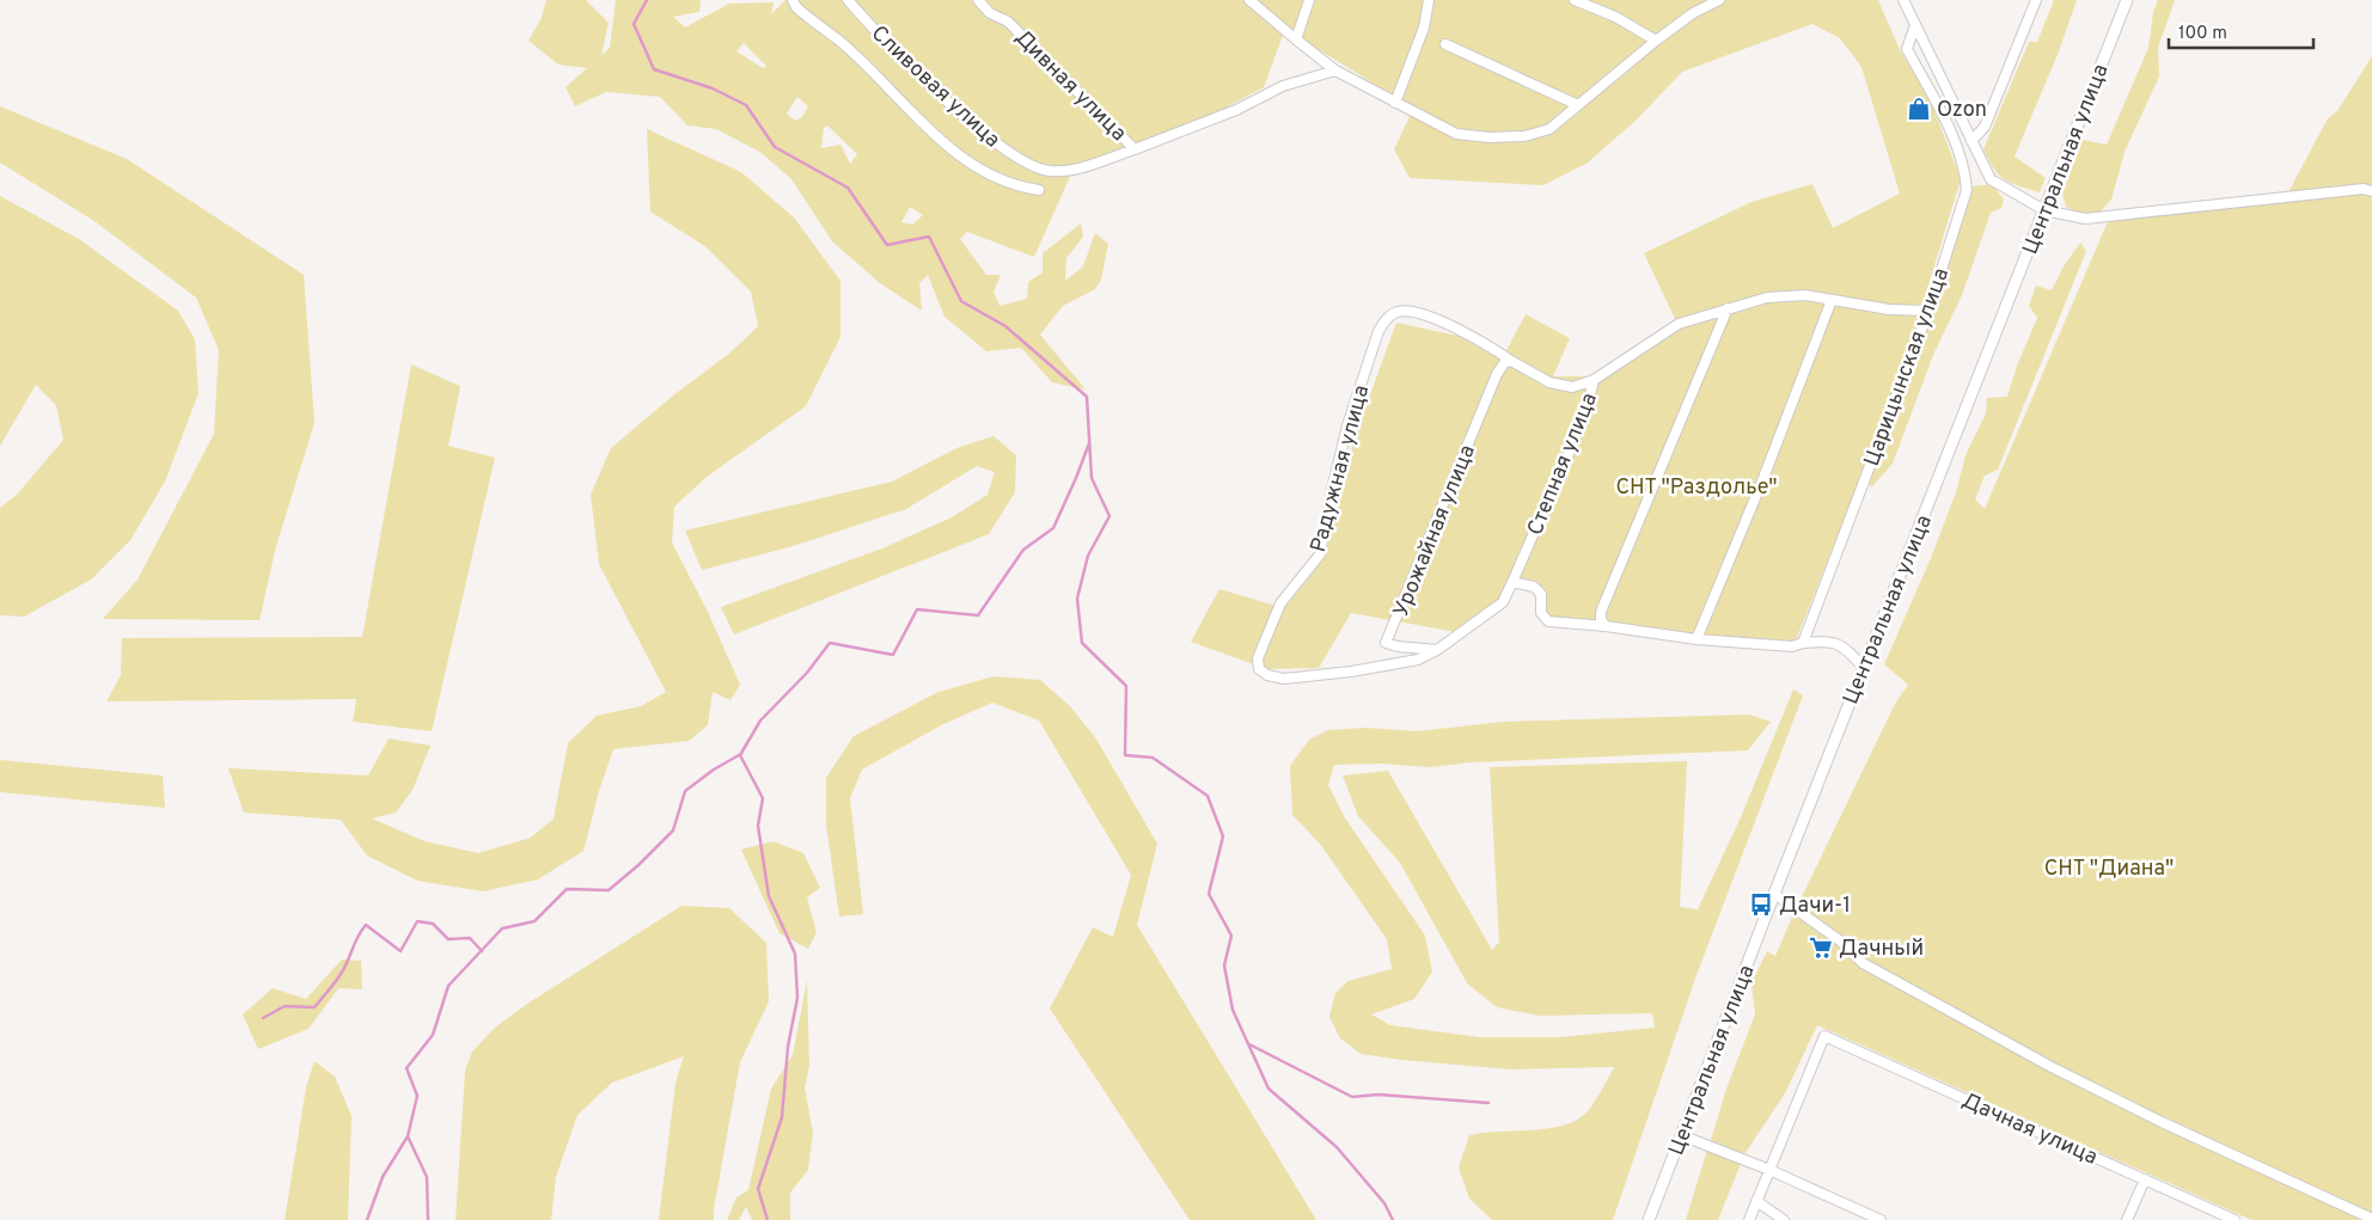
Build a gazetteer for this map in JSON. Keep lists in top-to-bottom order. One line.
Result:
{"streets":{"street":["Дивная улица","Сливовая улица","Центральная улица","Царицынская улица","Степная улица","Радужная улица","Урожайная улица","Дачная улица"]},"crossings":[["Дивная улица","Сливовая улица"],["Царицынская улица","Степная улица"],["Радужная улица","Урожайная улица"]],"parks":["СНТ \"Раздолье\"","СНТ \"Диана\""],"places":{"shop":["Ozon"],"bus stop":["Дачи-1"],"supermarket":["Дачный"]},"scale_bar":"100 m"}
